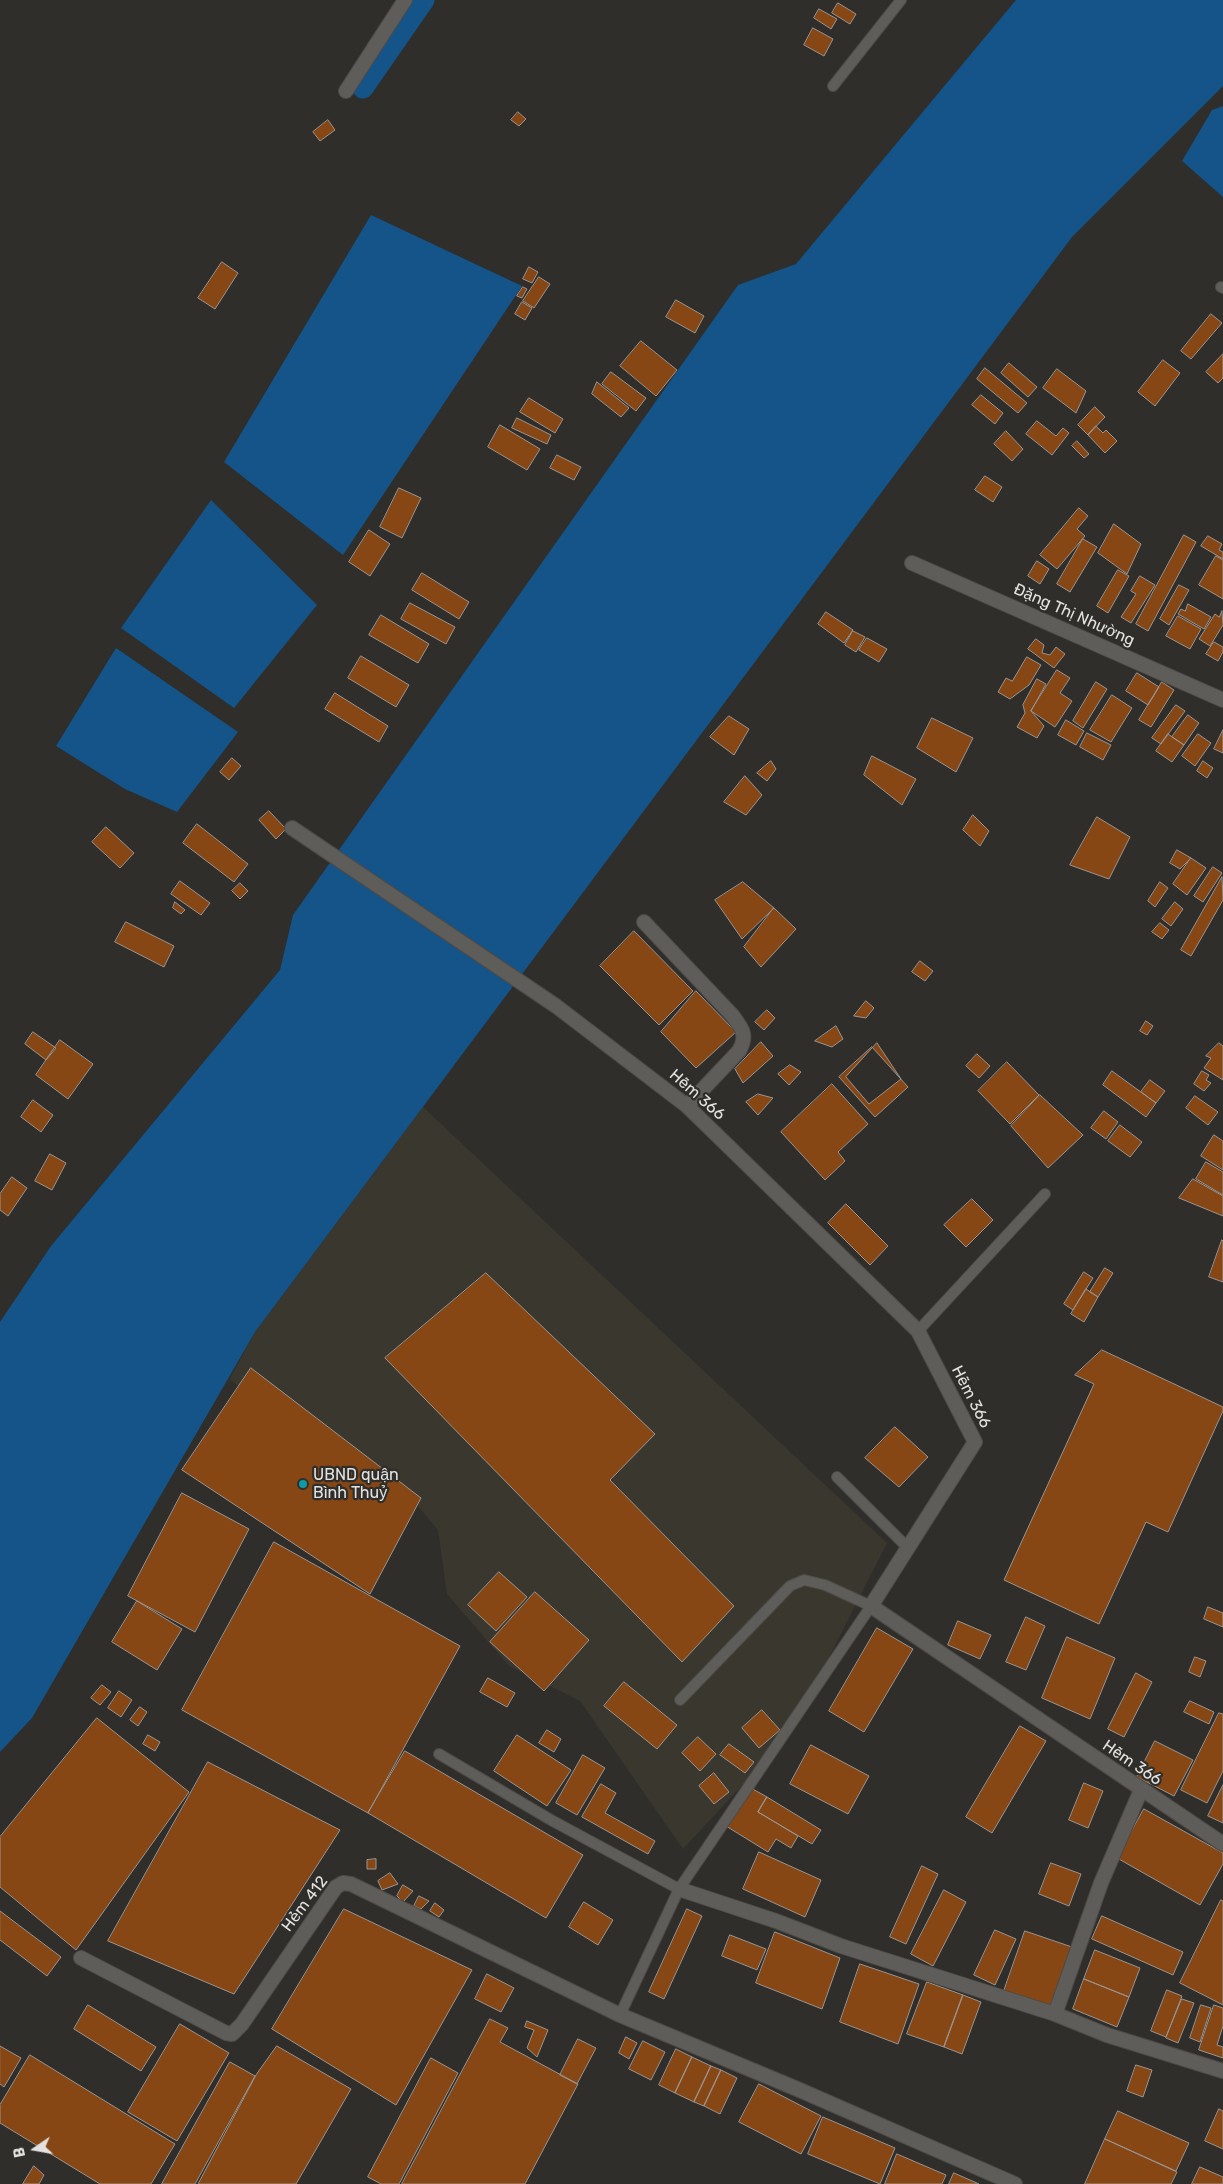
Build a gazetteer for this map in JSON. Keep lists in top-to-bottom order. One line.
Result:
{"streets":{"street":["Đặng Thị Nhường","Hẽm 366","Hẻm 412"]},"places":["UBND quận Bình Thuỷ"],"north":"left"}
